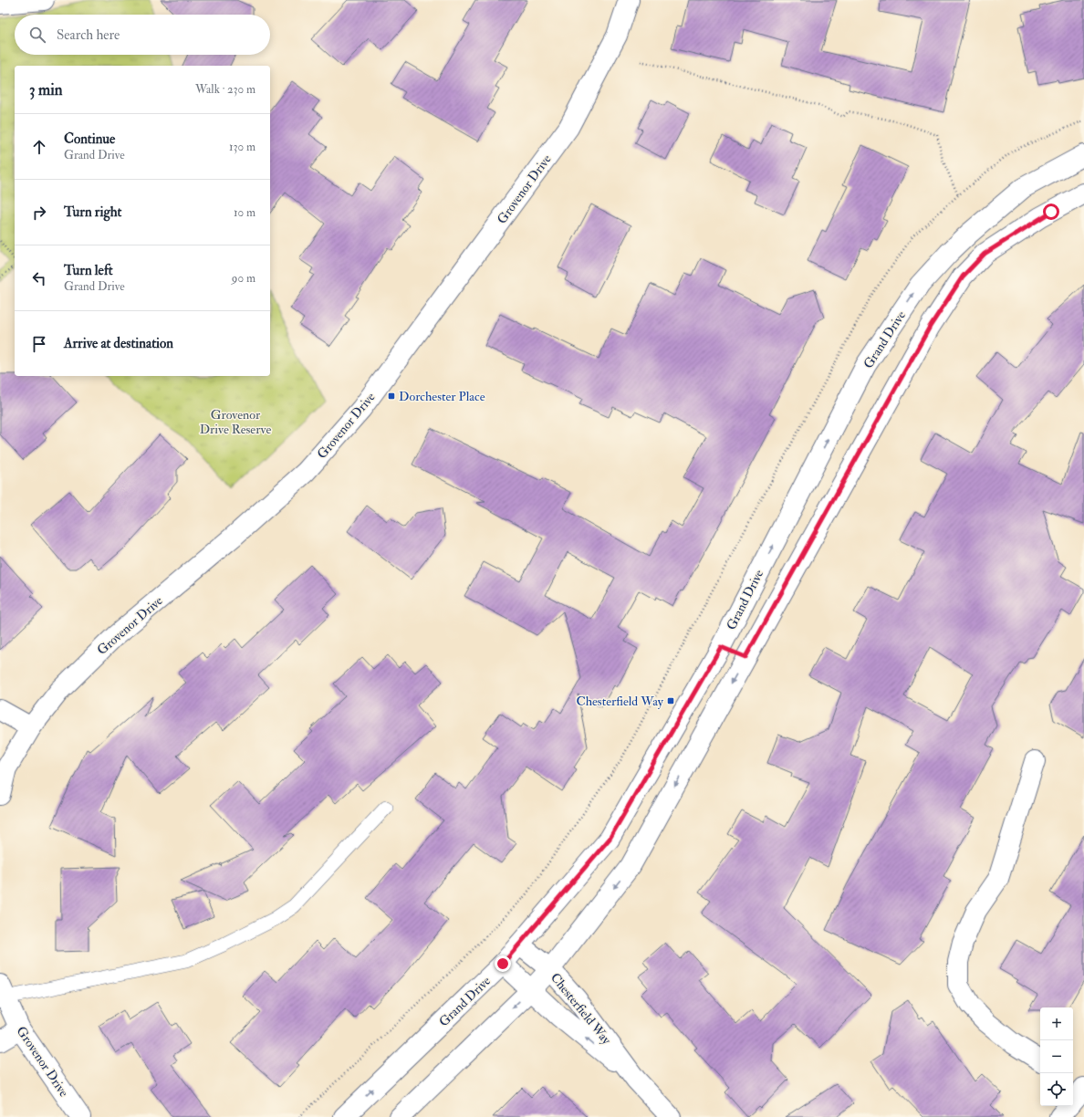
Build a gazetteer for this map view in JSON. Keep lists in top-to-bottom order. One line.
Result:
{"streets":{"main road":["Grovenor Drive","Grand Drive","Chesterfield Way"]},"crossings":[["Grand Drive","Chesterfield Way"]],"parks":["Grovenor Drive Reserve"],"places":{"transit":["Dorchester Place","Chesterfield Way"]},"page":{"search":"Search here","heading":["3 min","Walk · 230 m"],"list":[["Continue","Grand Drive","130 m"],["Turn right","10 m"],["Turn left","Grand Drive","90 m"],"Arrive at destination"],"map_buttons":["+","−"]}}
